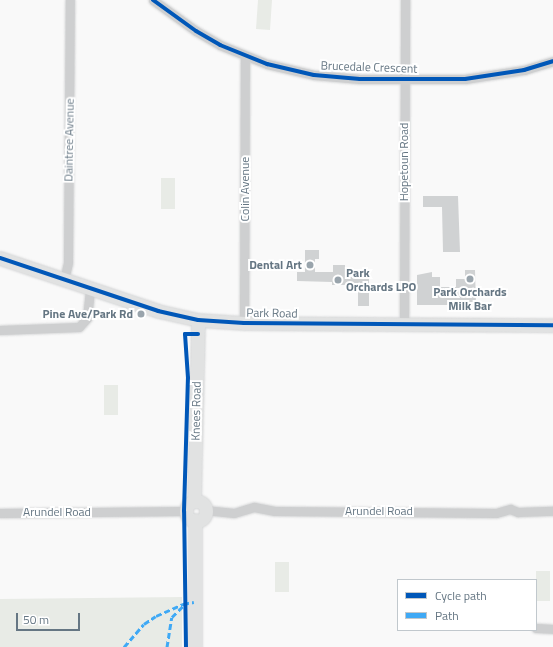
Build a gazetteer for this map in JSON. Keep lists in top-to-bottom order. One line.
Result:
{"streets":{"street":["Brucedale Crescent","Daintree Avenue","Hopetoun Road","Colin Avenue","Park Road","Knees Road","Arundel Road"]},"crossings":[["Brucedale Crescent","Hopetoun Road"],["Brucedale Crescent","Colin Avenue"],["Daintree Avenue","Park Road"],["Hopetoun Road","Park Road"],["Colin Avenue","Park Road"],["Park Road","Knees Road"],["Knees Road","Arundel Road"]],"places":["Dental Art","Park Orchards Milk Bar","Park Orchards LPO","Pine Ave/Park Rd"],"legend":["Cycle path","Path"],"scale_bar":"50 m"}
